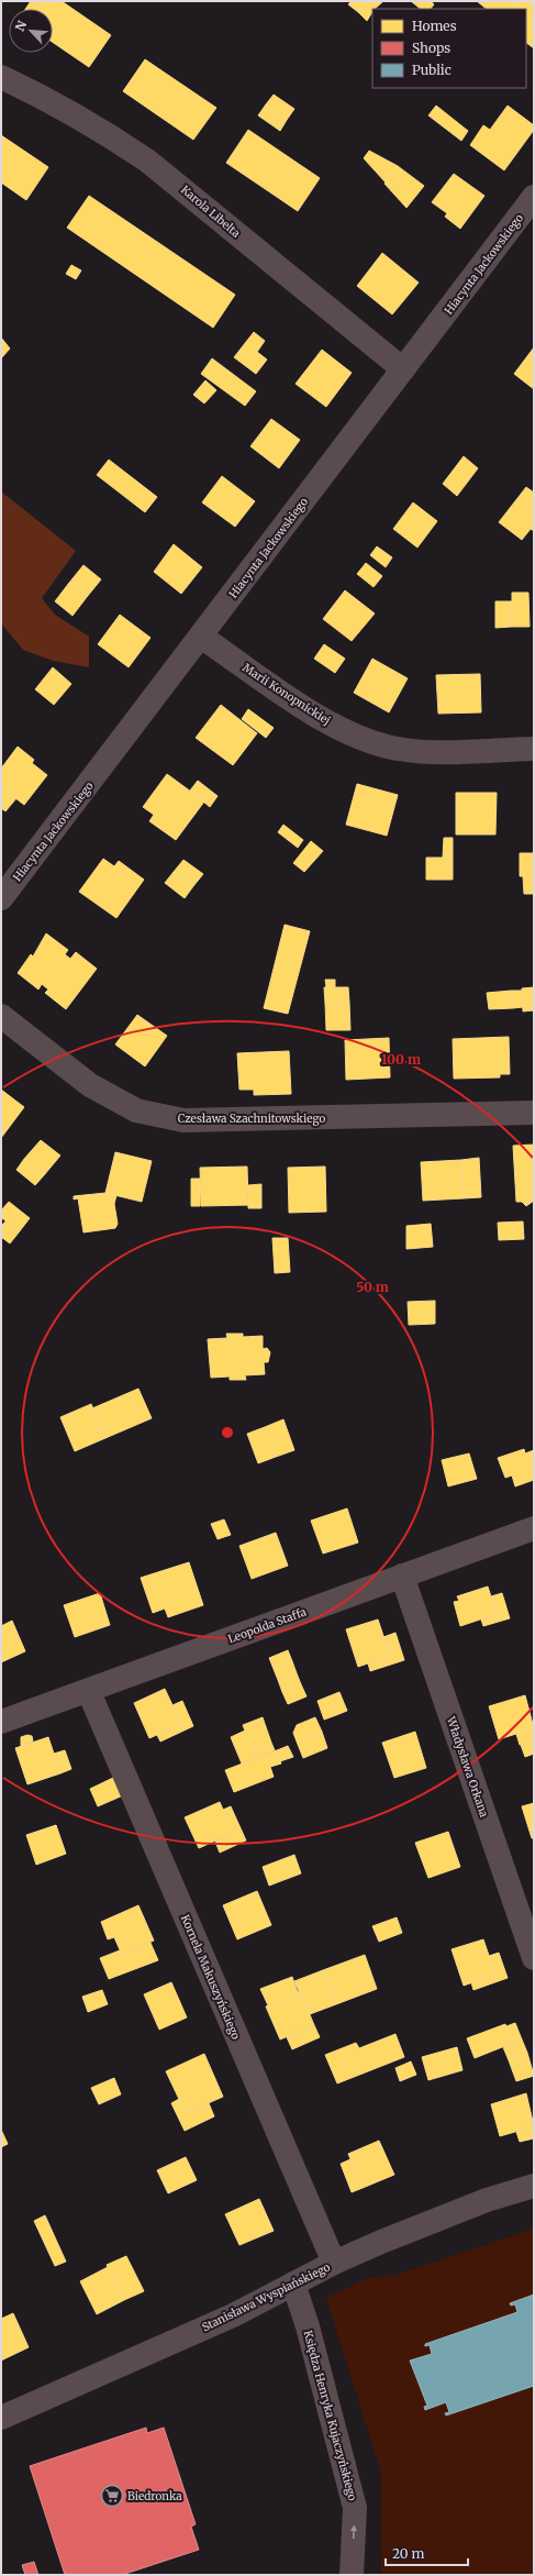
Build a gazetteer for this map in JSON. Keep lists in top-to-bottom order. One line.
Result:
{"streets":{"street":["Karola Libelta","Hiacynta Jackowskiego","Marii Konopnickiej","Czesława Szachnitowskiego","Leopolda Staffa","Władysława Orkana","Kornela Makuszyńskiego","Stanisława Wyspiańskiego","Księdza Henryka Kujaczyńskiego"]},"crossings":[["Karola Libelta","Hiacynta Jackowskiego"],["Hiacynta Jackowskiego","Marii Konopnickiej"],["Leopolda Staffa","Władysława Orkana"],["Leopolda Staffa","Kornela Makuszyńskiego"],["Kornela Makuszyńskiego","Stanisława Wyspiańskiego"],["Stanisława Wyspiańskiego","Księdza Henryka Kujaczyńskiego"]],"one_way":["Księdza Henryka Kujaczyńskiego"],"places":{"supermarket":["Biedronka"]},"legend":["Homes","Shops","Public"],"scale_bar":"20 m","north":"top left","rings":["100 m","50 m"]}
